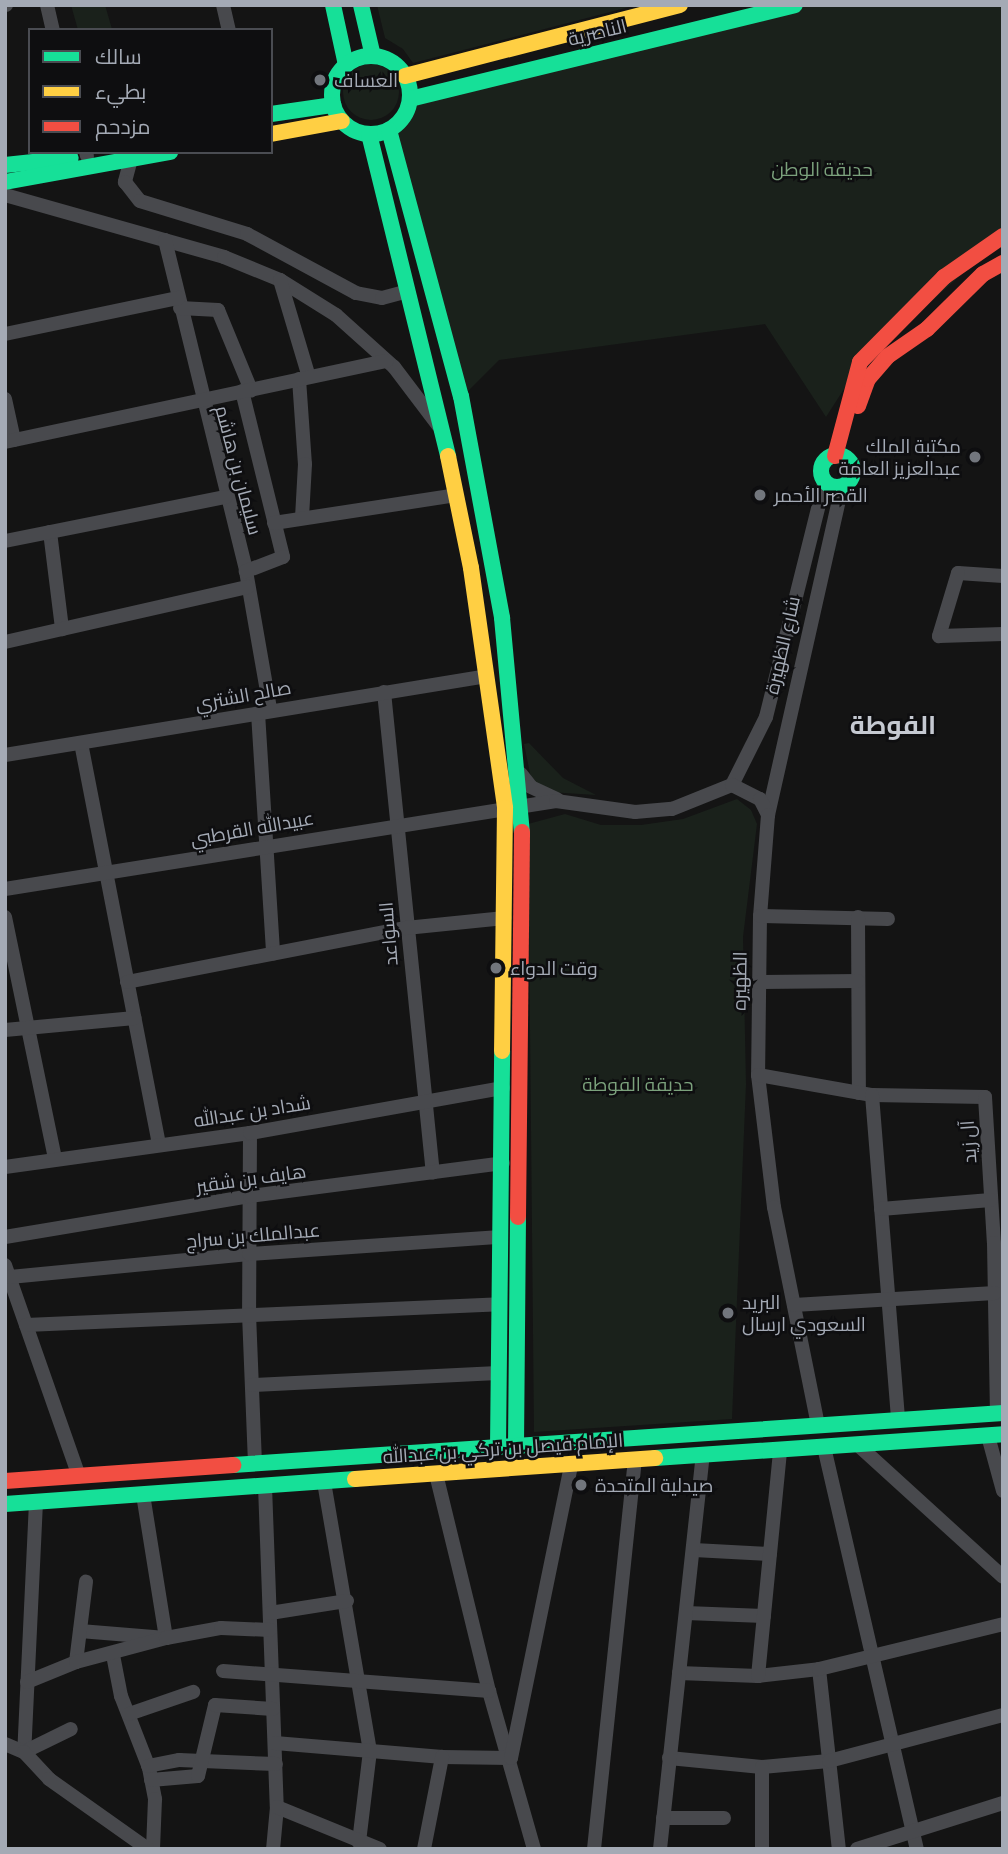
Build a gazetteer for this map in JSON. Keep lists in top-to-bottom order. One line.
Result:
{"streets":{"street":["الناصرية","سليمان بن هاشم","شارع الظهيرة","صالح الشتري","عبيدالله القرطبي","السواعد","الظهيره","شداد بن عبدالله","آل زيد","هايف بن شقير","عبدالملك بن سراج","الإمام فيصل بن تركي بن عبدالله"]},"crossings":[["سليمان بن هاشم","صالح الشتري"],["سليمان بن هاشم","عبيدالله القرطبي"],["شارع الظهيرة","الظهيره"],["صالح الشتري","السواعد"],["عبيدالله القرطبي","السواعد"],["السواعد","شداد بن عبدالله"],["السواعد","هايف بن شقير"],["الظهيره","آل زيد"],["الظهيره","الإمام فيصل بن تركي بن عبدالله"],["آل زيد","الإمام فيصل بن تركي بن عبدالله"]],"districts":["الفوطة"],"parks":["حديقة الوطن","حديقة الفوطة"],"places":["العساف","مكتبة الملك عبدالعزيز العامة","القصر الأحمر","وقت الدواء","البريد السعودي ارسال","صيدلية المتحدة"],"legend":["سالك","بطيء","مزدحم"]}
